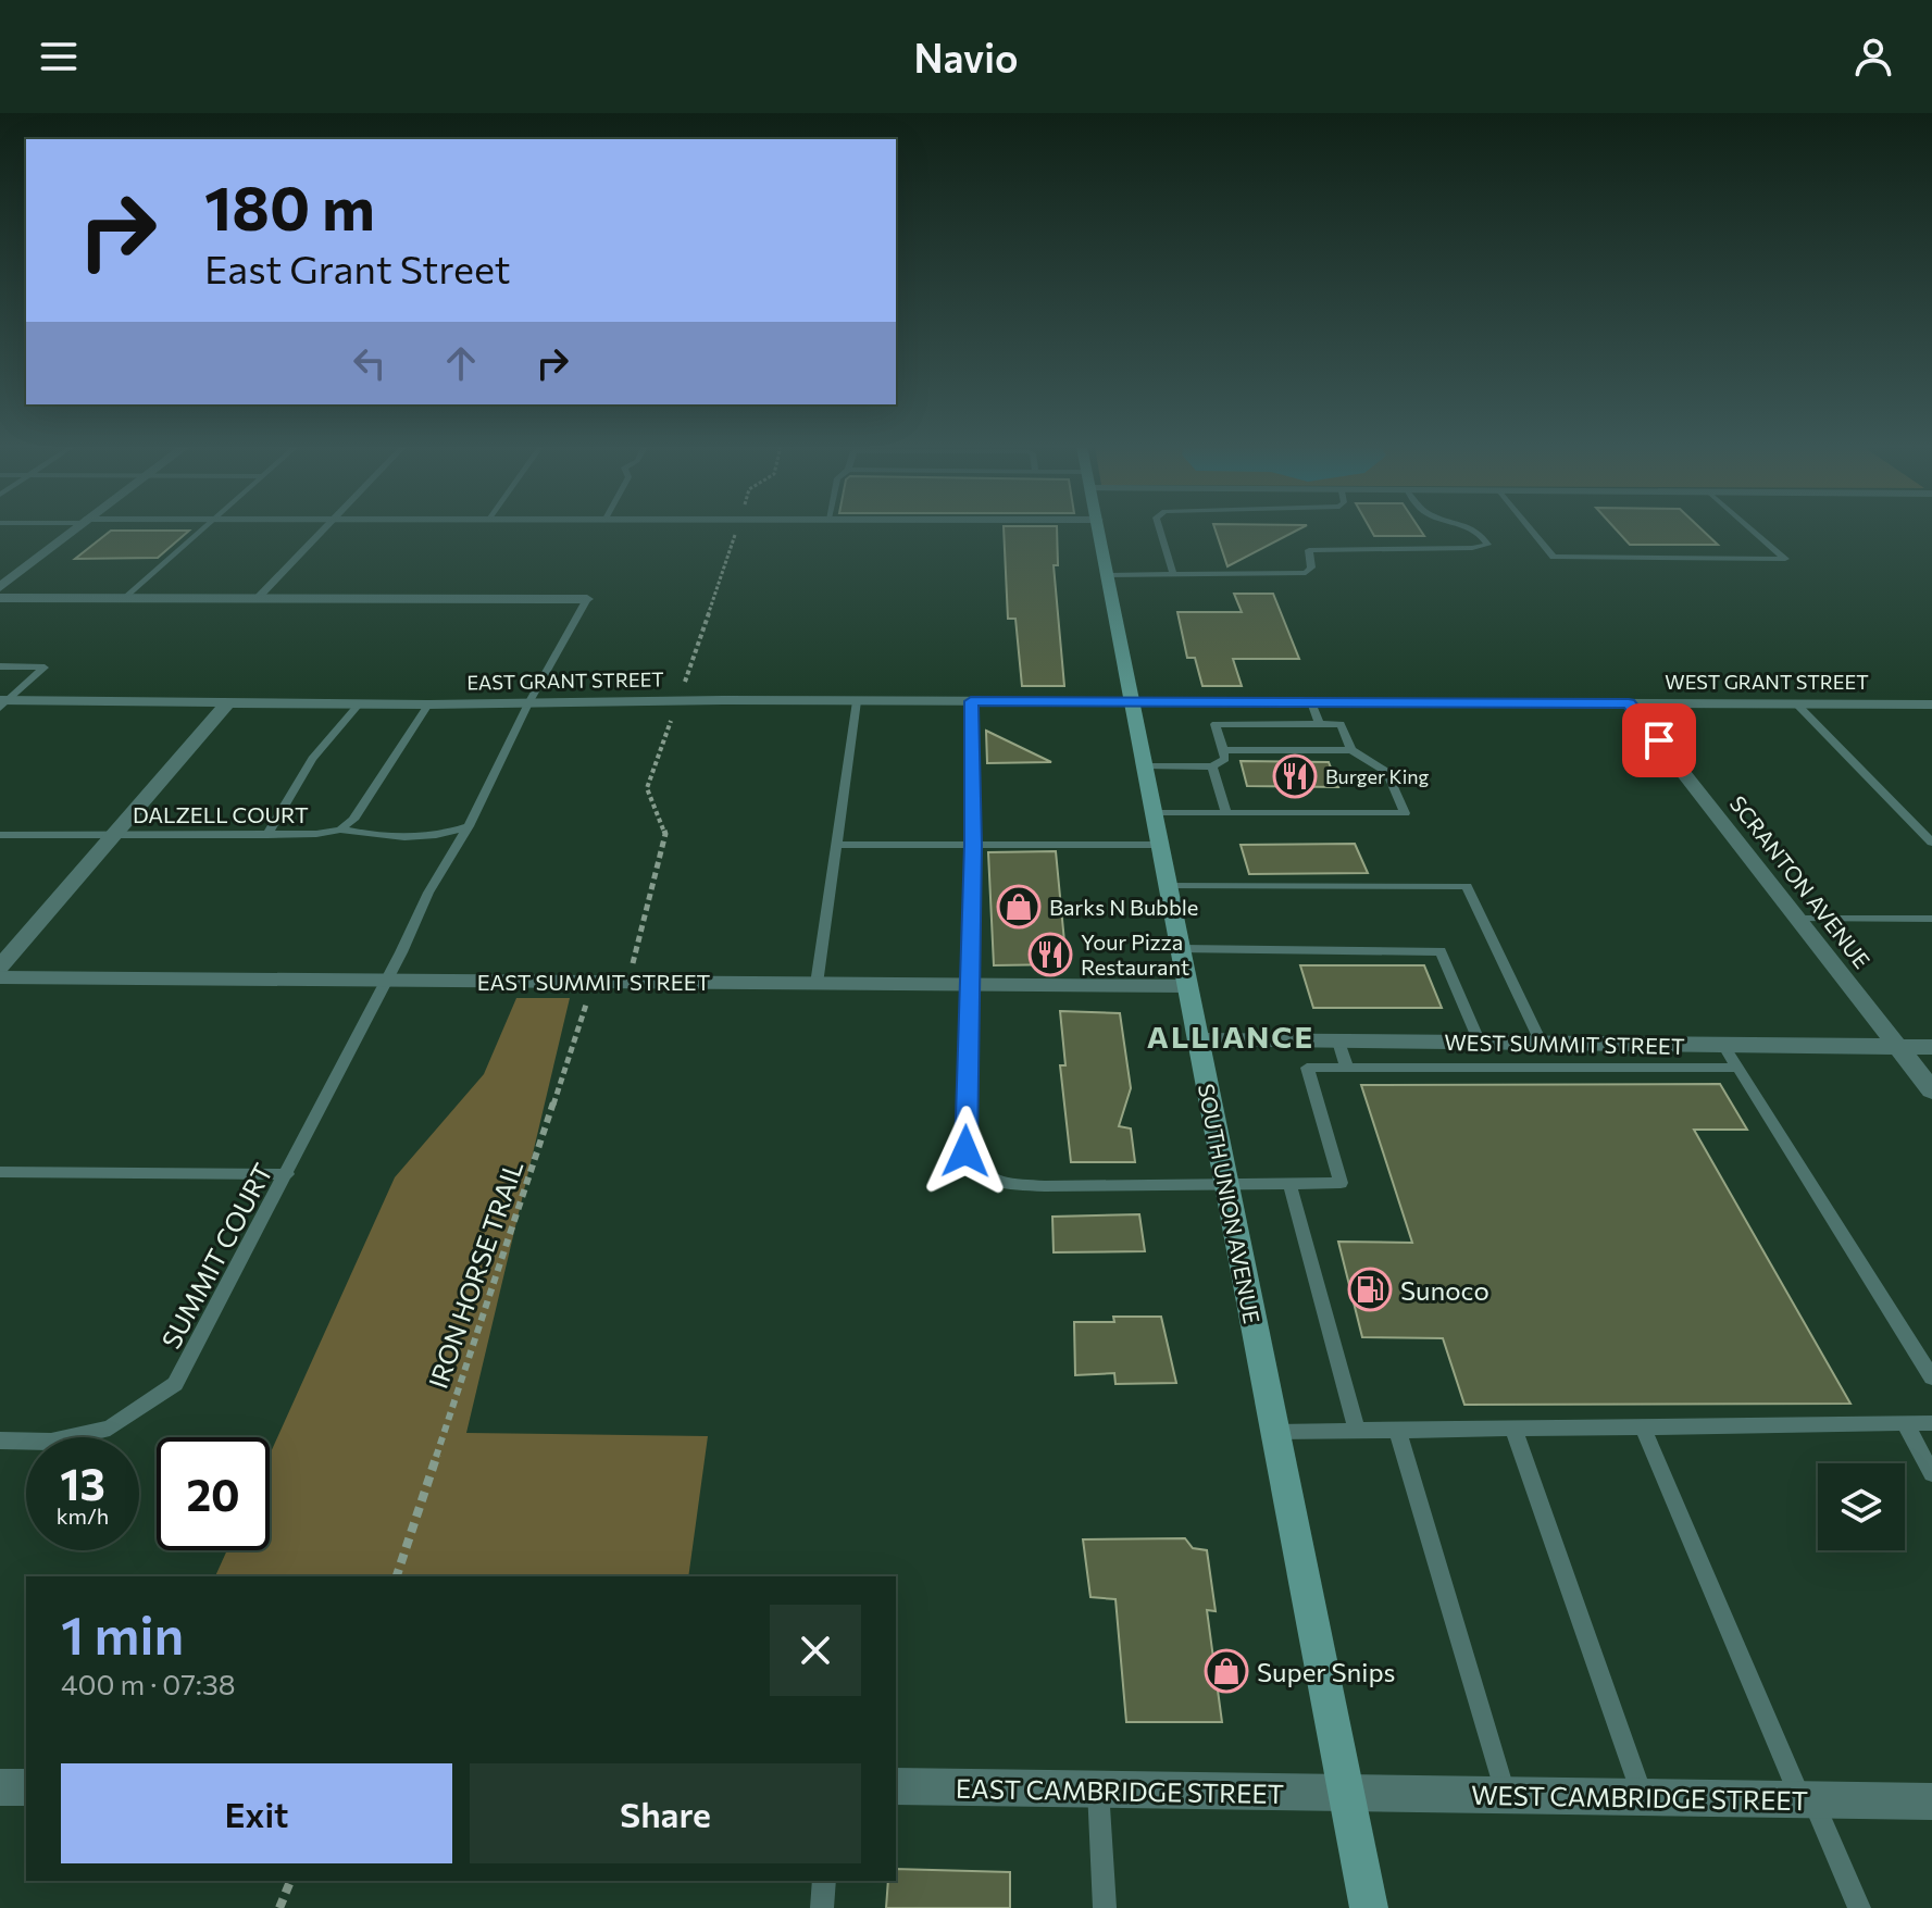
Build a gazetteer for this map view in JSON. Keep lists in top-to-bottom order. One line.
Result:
{"streets":{"main road":["SOUTH UNION AVENUE"],"street":["EAST GRANT STREET","WEST GRANT STREET","SCRANTON AVENUE","EAST SUMMIT STREET","WEST SUMMIT STREET","EAST CAMBRIDGE STREET","WEST CAMBRIDGE STREET"],"lane":["DALZELL COURT","SUMMIT COURT"],"path":["IRON HORSE TRAIL"]},"crossings":[["EAST GRANT STREET","WEST GRANT STREET"],["EAST GRANT STREET","DALZELL COURT"],["EAST GRANT STREET","SOUTH UNION AVENUE"],["EAST GRANT STREET","SUMMIT COURT"],["WEST GRANT STREET","SCRANTON AVENUE"],["WEST GRANT STREET","SOUTH UNION AVENUE"],["SCRANTON AVENUE","WEST SUMMIT STREET"],["EAST SUMMIT STREET","SOUTH UNION AVENUE"],["EAST SUMMIT STREET","SUMMIT COURT"],["EAST SUMMIT STREET","IRON HORSE TRAIL"],["WEST SUMMIT STREET","SOUTH UNION AVENUE"],["SOUTH UNION AVENUE","EAST CAMBRIDGE STREET"],["SOUTH UNION AVENUE","WEST CAMBRIDGE STREET"],["EAST CAMBRIDGE STREET","WEST CAMBRIDGE STREET"]],"districts":["ALLIANCE"],"places":{"restaurant":["Burger King","Your Pizza Restaurant"],"shop":["Barks N Bubble","Super Snips"],"fuel station":["Sunoco"]},"page":{"header":"Navio","turn":["180 m","East Grant Street"],"speed":"13 km/h","limit":"20","heading":["1 min","400 m · 07:38"],"buttons":["Exit","Share"]}}
